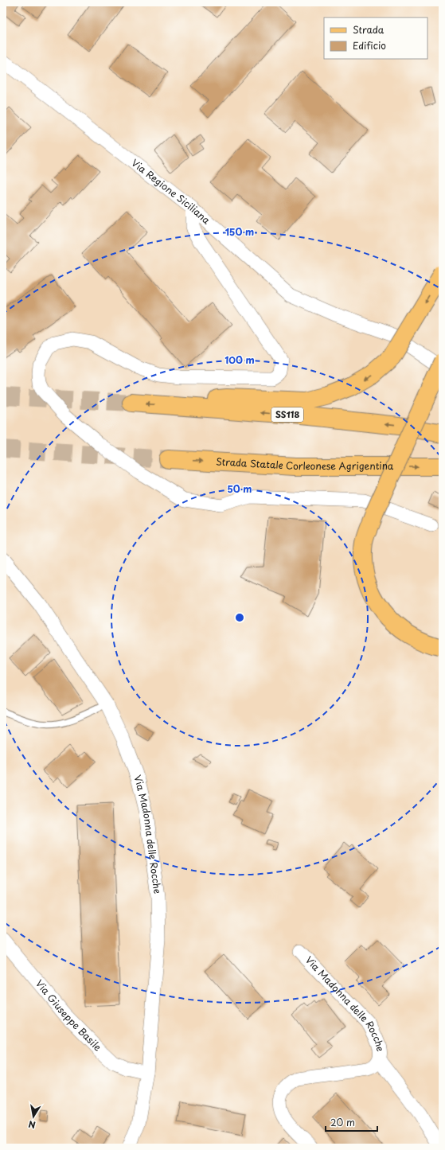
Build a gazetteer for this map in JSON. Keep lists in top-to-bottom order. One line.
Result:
{"streets":{"main road":["SS118","Strada Statale Corleonese Agrigentina"],"street":["Via Regione Siciliana","Via Madonna delle Rocche","Via Giuseppe Basile"]},"crossings":[["Via Madonna delle Rocche","Via Giuseppe Basile"]],"legend":["Strada","Edificio"],"scale_bar":"20 m","north":"bottom","rings":["150 m","100 m","50 m"]}
